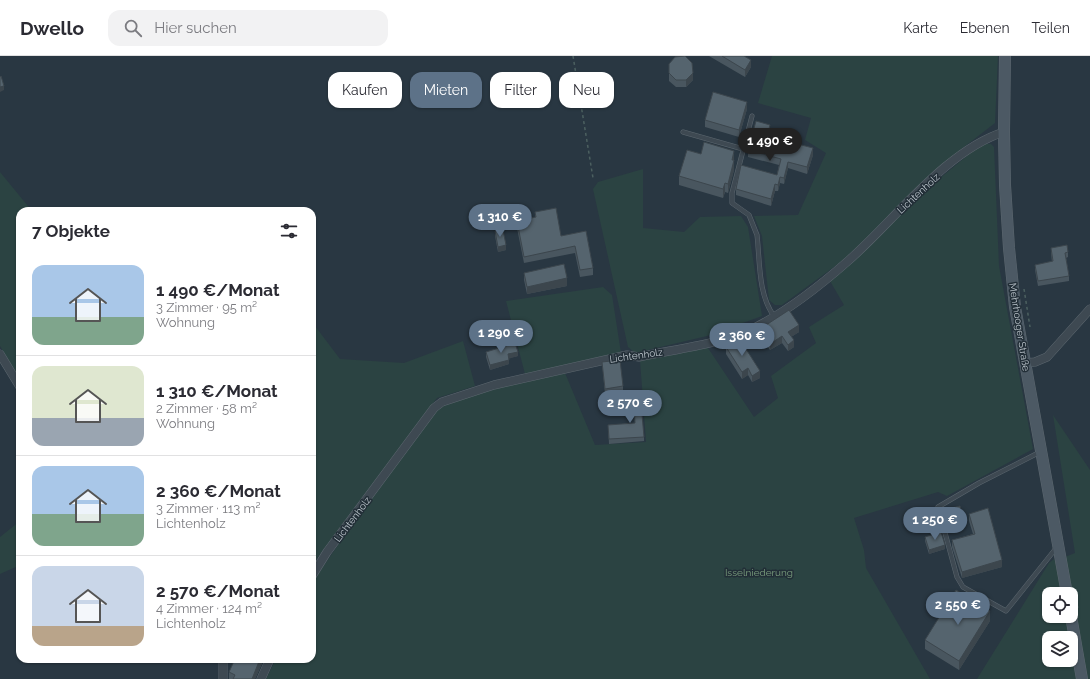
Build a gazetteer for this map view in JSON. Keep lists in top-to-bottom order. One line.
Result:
{"streets":{"main road":["Mehrhooger Straße"],"street":["Lichtenholz"]},"crossings":[["Lichtenholz","Mehrhooger Straße"]],"parks":["Isselniederung"],"page":{"header":"Dwello","search":"Hier suchen","nav":["Karte","Ebenen","Teilen"],"chip":["Kaufen","Mieten","Filter","Neu"],"price":["1 490 €","1 310 €","1 290 €","2 360 €","2 570 €","1 250 €","2 550 €"],"heading":"7 Objekte","list":[{"name":"1 490 €/Monat","note":"3 Zimmer · 95 m² · Wohnung"},{"name":"1 310 €/Monat","note":"2 Zimmer · 58 m² · Wohnung"},{"name":"2 360 €/Monat","note":"3 Zimmer · 113 m² · Lichtenholz"},{"name":"2 570 €/Monat","note":"4 Zimmer · 124 m² · Lichtenholz"}]}}
